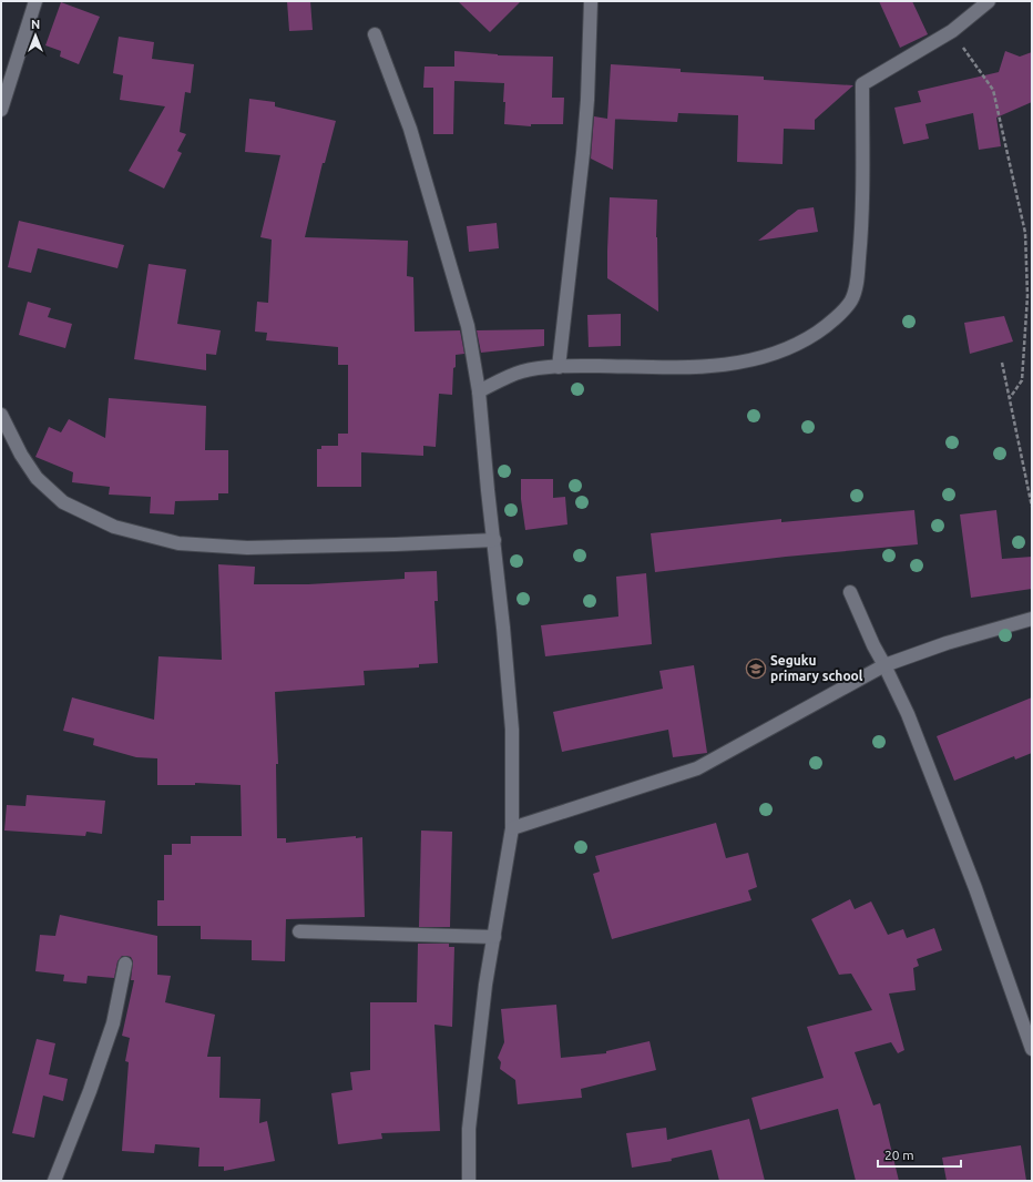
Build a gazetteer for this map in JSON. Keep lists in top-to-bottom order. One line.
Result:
{"places":{"school or university":["Seguku primary school"]},"scale_bar":"20 m","north":"top"}
